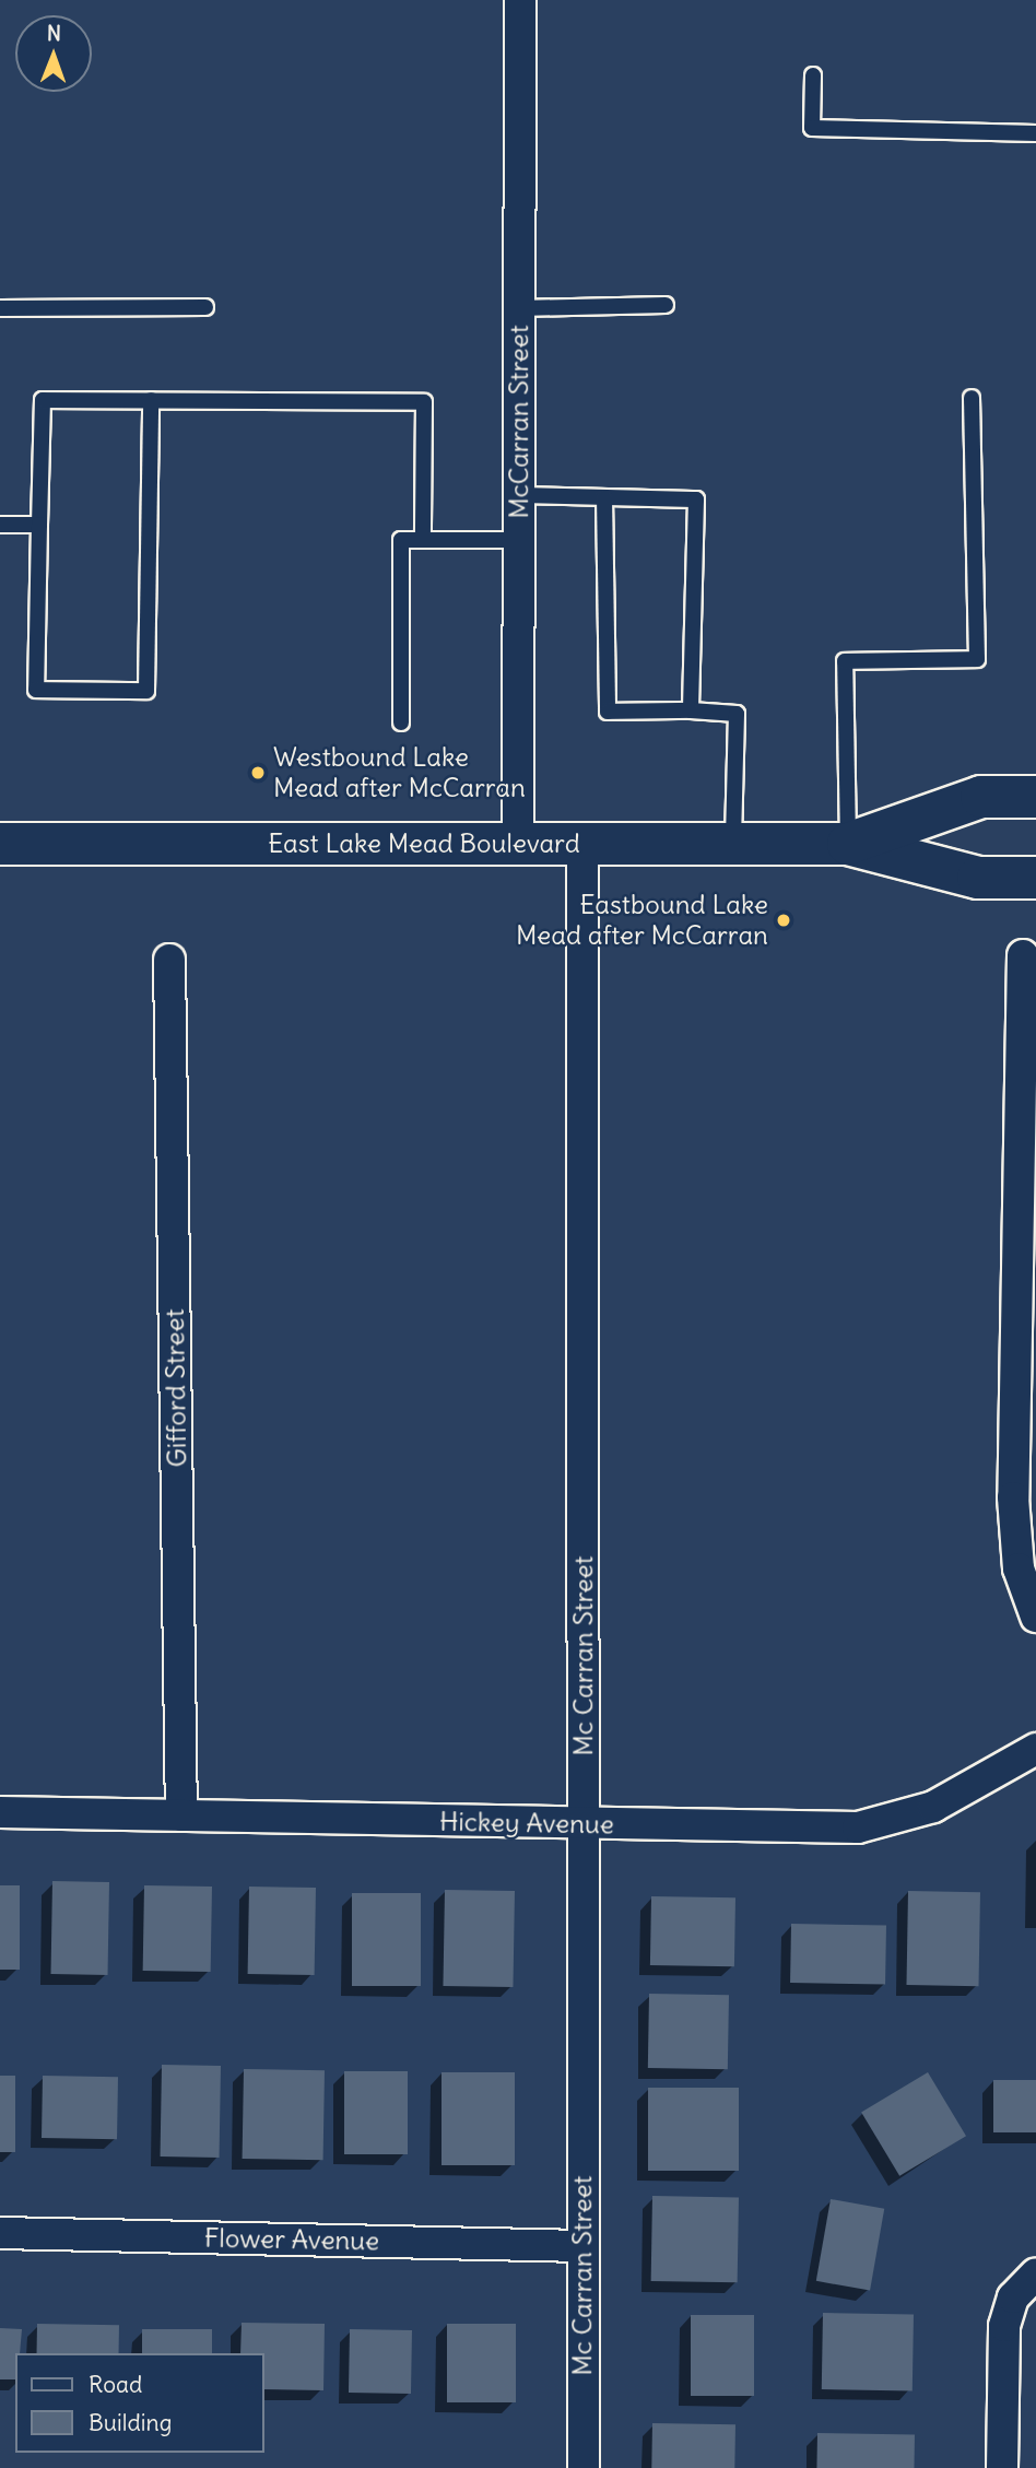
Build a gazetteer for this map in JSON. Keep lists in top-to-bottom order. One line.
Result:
{"streets":{"main road":["East Lake Mead Boulevard"],"street":["McCarran Street","Gifford Street","Mc Carran Street","Hickey Avenue","Flower Avenue"]},"crossings":[["McCarran Street","East Lake Mead Boulevard"],["East Lake Mead Boulevard","Mc Carran Street"],["Gifford Street","Hickey Avenue"],["Mc Carran Street","Hickey Avenue"],["Mc Carran Street","Flower Avenue"]],"places":["Westbound Lake Mead after McCarran","Eastbound Lake Mead after McCarran"],"legend":["Road","Building"],"north":"top"}
